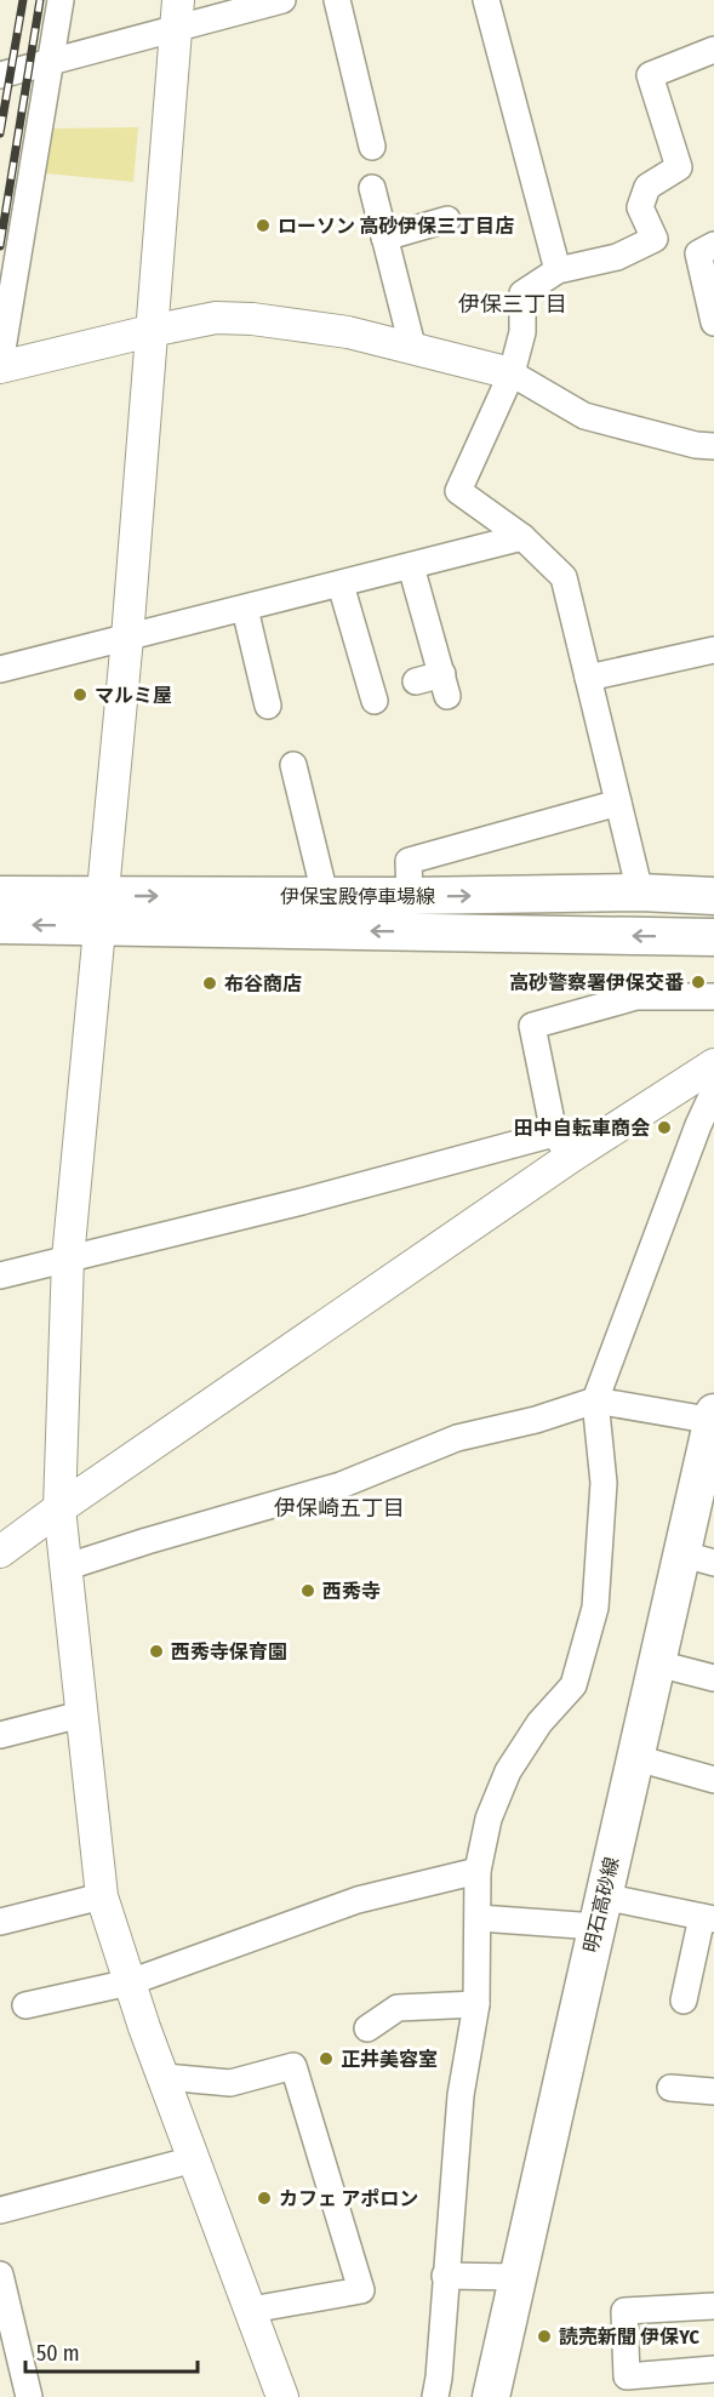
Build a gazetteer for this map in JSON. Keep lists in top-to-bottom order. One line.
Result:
{"streets":{"main road":["伊保宝殿停車場線","明石高砂線"]},"districts":["伊保三丁目","伊保崎五丁目"],"places":["ローソン 高砂伊保三丁目店","マルミ屋","高砂警察署伊保交番","布谷商店","田中自転車商会","西秀寺","西秀寺保育園","正井美容室","カフェ アポロン","読売新聞 伊保YC"],"scale_bar":"50 m"}
